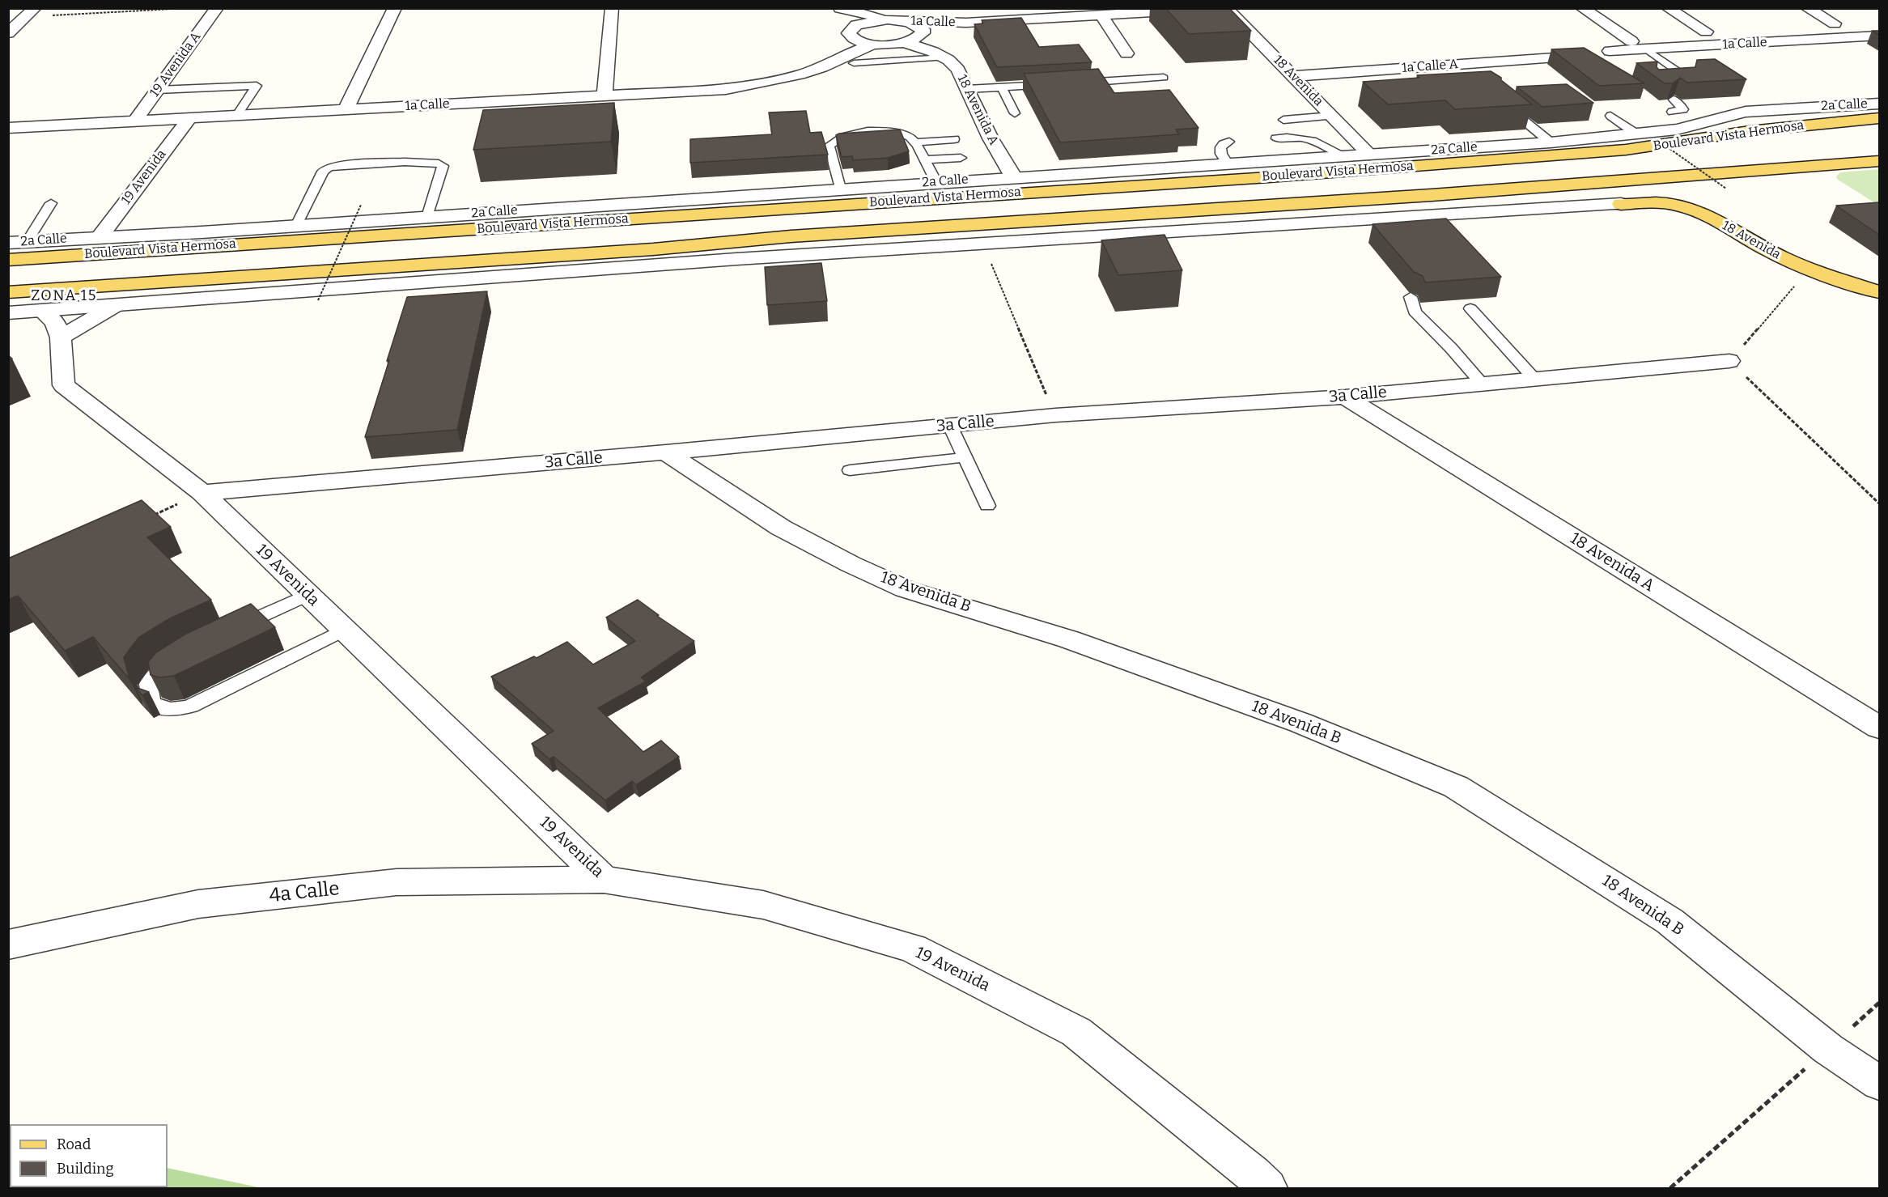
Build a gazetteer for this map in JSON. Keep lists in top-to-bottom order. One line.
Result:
{"streets":{"main road":["18 Avenida","Boulevard Vista Hermosa"],"street":["1a Calle","19 Avenida A","1a Calle A","2a Calle","18 Avenida A","19 Avenida","3a Calle","18 Avenida B","4a Calle"]},"crossings":[["1a Calle","19 Avenida A"],["1a Calle","18 Avenida"],["1a Calle","18 Avenida A"],["1a Calle","19 Avenida"],["1a Calle A","18 Avenida"],["18 Avenida","2a Calle"],["2a Calle","18 Avenida A"],["2a Calle","19 Avenida"],["18 Avenida A","3a Calle"],["19 Avenida","3a Calle"],["19 Avenida","4a Calle"],["3a Calle","18 Avenida B"]],"districts":["ZONA 15"],"legend":["Road","Building"]}
